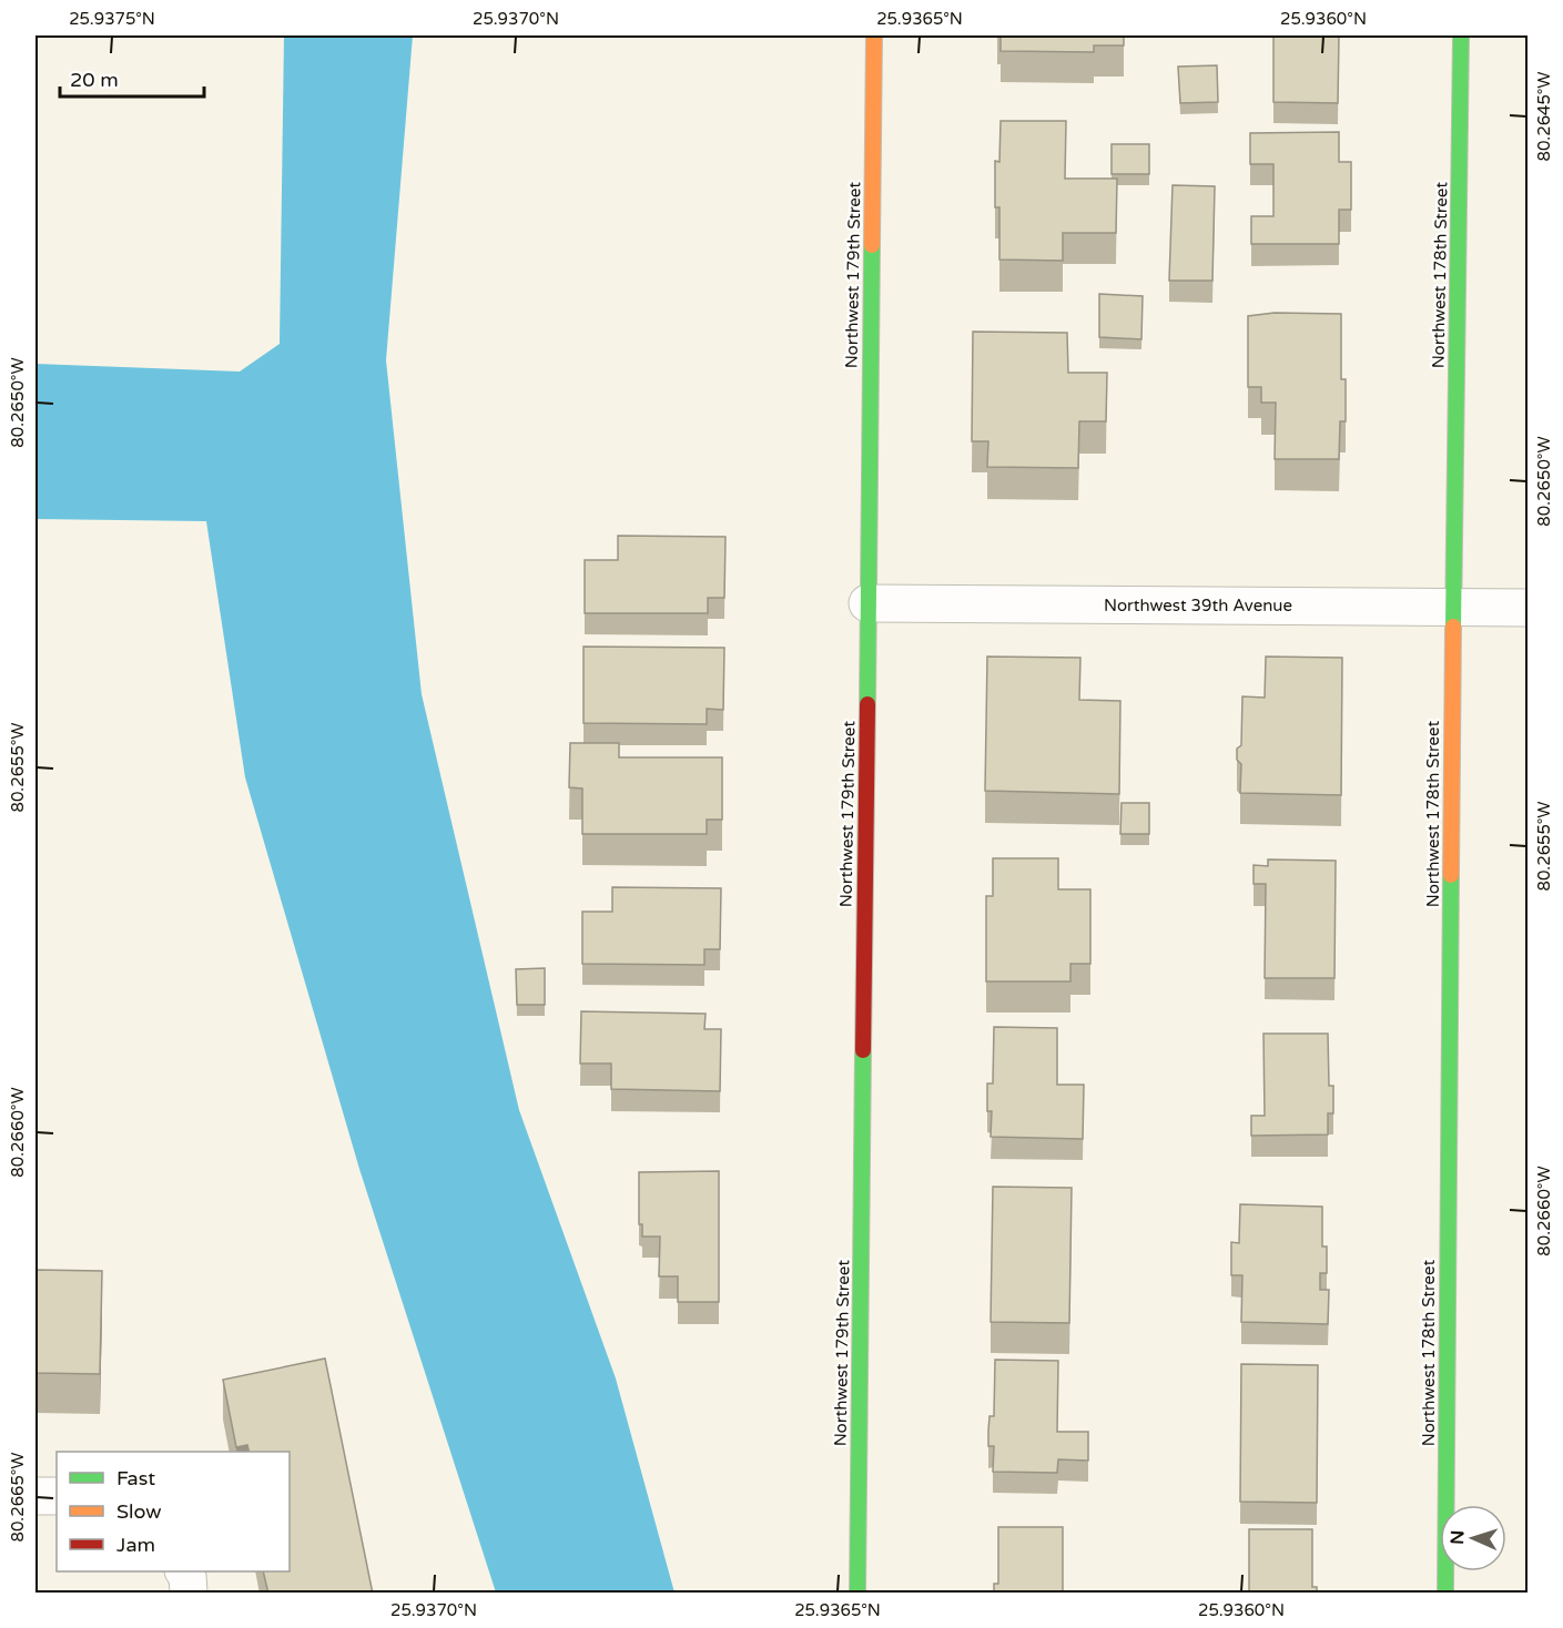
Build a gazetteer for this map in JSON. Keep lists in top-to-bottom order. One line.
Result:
{"streets":{"street":["Northwest 179th Street","Northwest 178th Street","Northwest 39th Avenue"]},"crossings":[["Northwest 179th Street","Northwest 39th Avenue"],["Northwest 178th Street","Northwest 39th Avenue"]],"legend":["Fast","Slow","Jam"],"scale_bar":"20 m","north":"left","coordinates":["25.9375°N","25.9370°N","25.9365°N","25.9360°N","80.2645°W","80.2650°W","80.2655°W","80.2660°W","80.2665°W"]}
